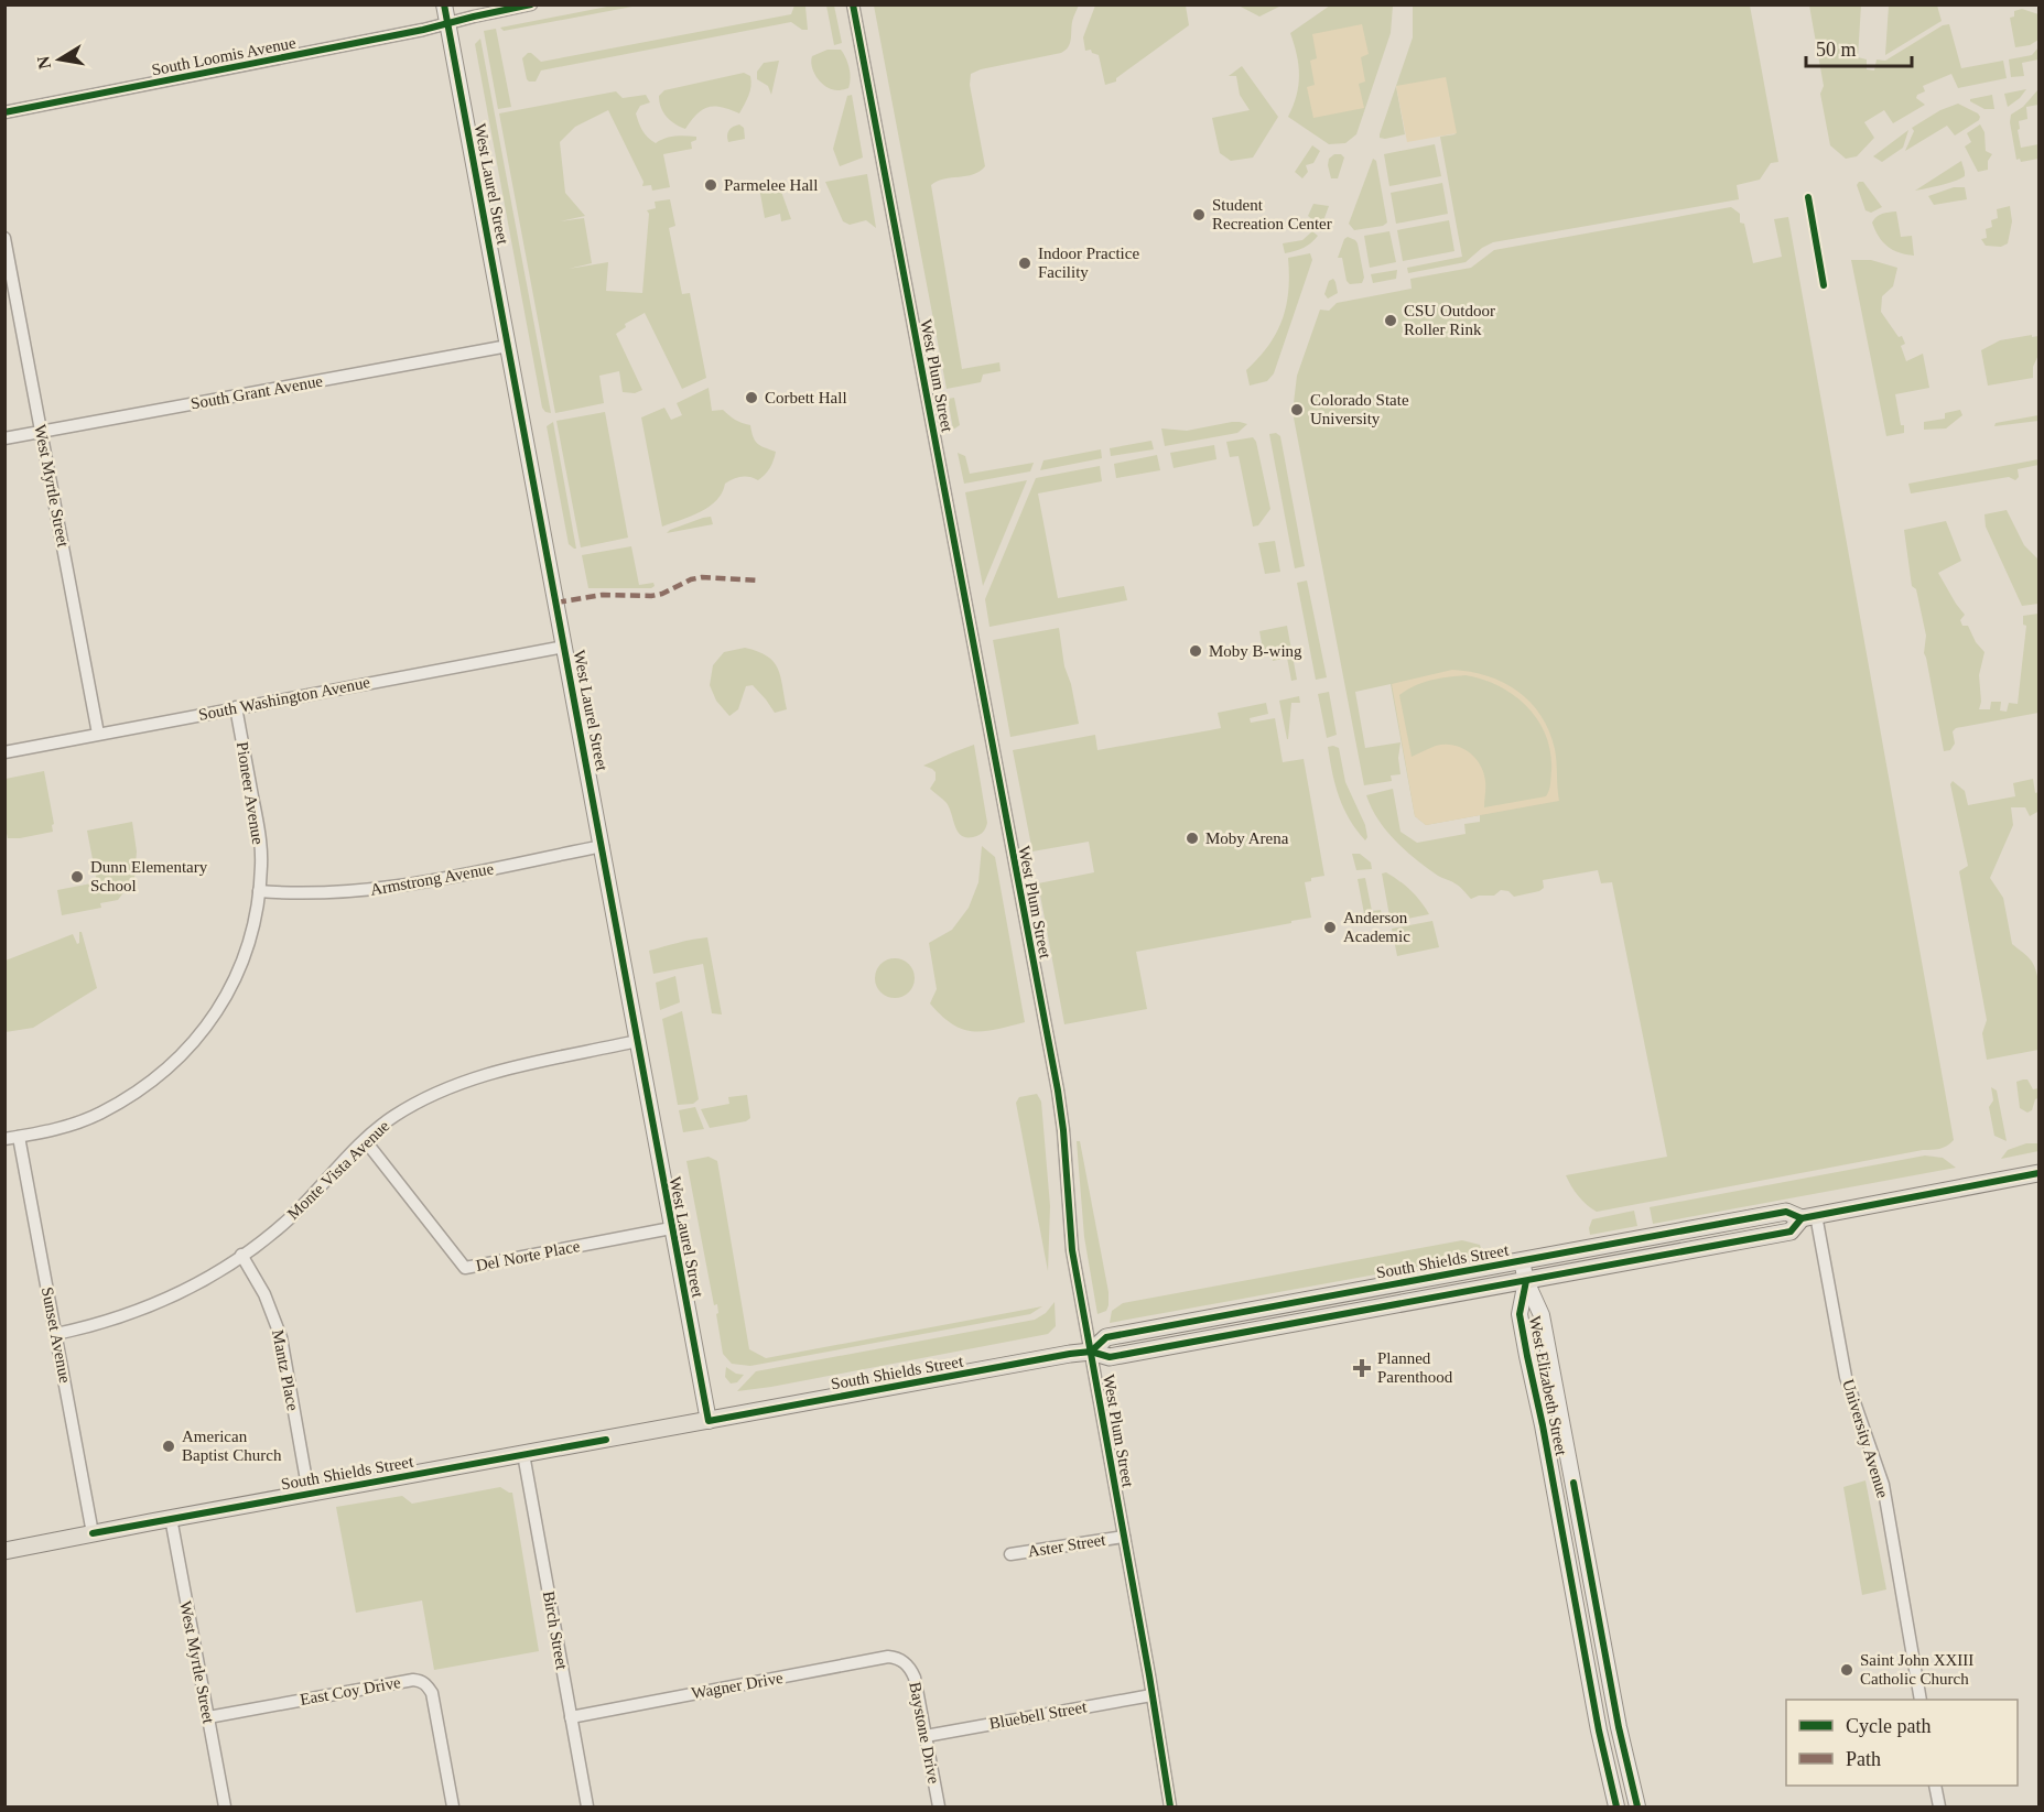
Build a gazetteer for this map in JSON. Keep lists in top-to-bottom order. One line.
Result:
{"streets":{"main road":["West Laurel Street","South Shields Street","West Elizabeth Street"],"street":["South Loomis Avenue","West Plum Street","South Grant Avenue","West Myrtle Street","South Washington Avenue","Pioneer Avenue","Armstrong Avenue","Monte Vista Avenue","Del Norte Place","Sunset Avenue","Mantz Place","University Avenue","Aster Street","Birch Street","Wagner Drive","East Coy Drive","Bluebell Street","Baystone Drive"]},"crossings":[["South Loomis Avenue","West Laurel Street"],["West Laurel Street","South Grant Avenue"],["West Laurel Street","South Washington Avenue"],["West Laurel Street","Armstrong Avenue"],["West Laurel Street","Monte Vista Avenue"],["West Laurel Street","Del Norte Place"],["West Laurel Street","South Shields Street"],["West Plum Street","South Shields Street"],["West Plum Street","Aster Street"],["West Plum Street","Bluebell Street"],["South Grant Avenue","West Myrtle Street"],["West Myrtle Street","South Washington Avenue"],["West Myrtle Street","South Shields Street"],["West Myrtle Street","East Coy Drive"],["South Washington Avenue","Pioneer Avenue"],["Pioneer Avenue","Armstrong Avenue"],["Pioneer Avenue","Sunset Avenue"],["Monte Vista Avenue","Del Norte Place"],["Monte Vista Avenue","Sunset Avenue"],["Monte Vista Avenue","Mantz Place"],["South Shields Street","Sunset Avenue"],["South Shields Street","Mantz Place"],["South Shields Street","West Elizabeth Street"],["South Shields Street","University Avenue"],["South Shields Street","Birch Street"],["Birch Street","Wagner Drive"],["Wagner Drive","Baystone Drive"],["Bluebell Street","Baystone Drive"]],"places":{"other":["Parmelee Hall","Student Recreation Center","Indoor Practice Facility","CSU Outdoor Roller Rink","Corbett Hall","Colorado State University","Moby B-wing","Moby Arena","Dunn Elementary School","Anderson Academic","American Baptist Church","Saint John XXIII Catholic Church"],"health":["Planned Parenthood"]},"legend":["Cycle path","Path"],"scale_bar":"50 m","north":"left"}
